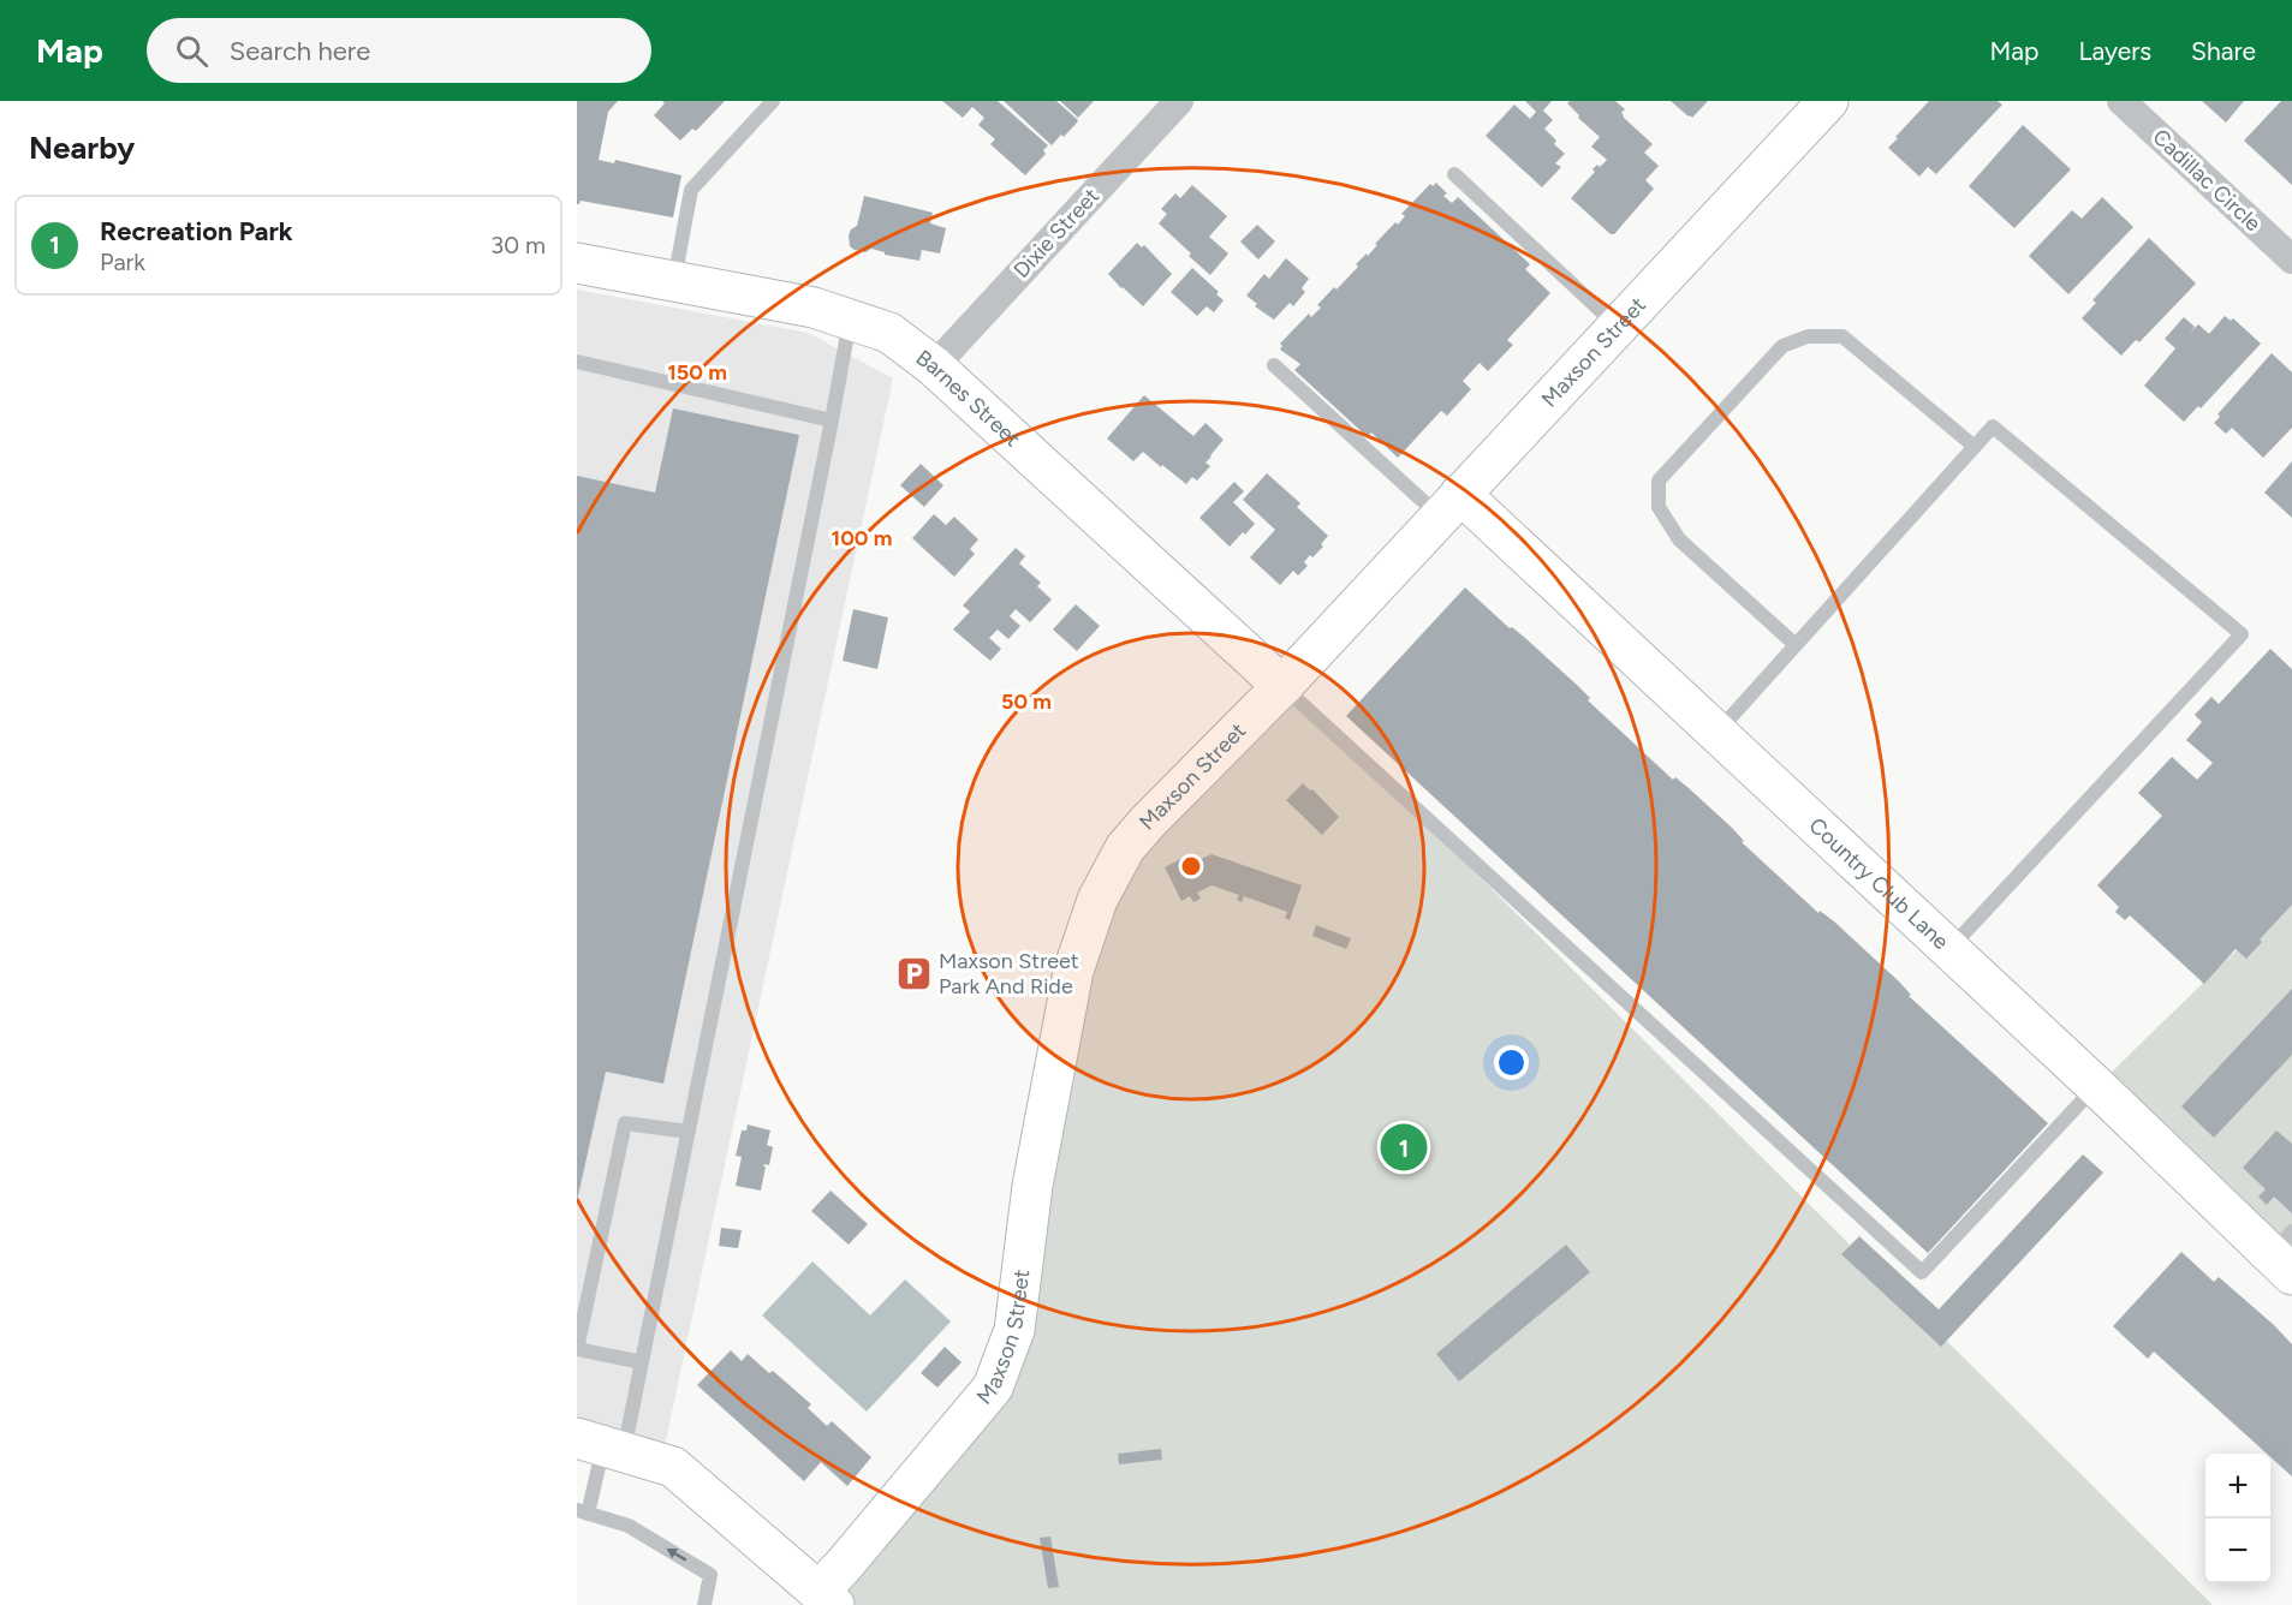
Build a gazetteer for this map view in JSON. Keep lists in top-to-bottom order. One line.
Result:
{"streets":{"street":["Cadillac Circle","Dixie Street","Maxson Street","Barnes Street","Country Club Lane"]},"crossings":[["Dixie Street","Barnes Street"],["Maxson Street","Barnes Street"],["Maxson Street","Country Club Lane"]],"places":{"parking":["Maxson Street Park And Ride"]},"page":{"header":"Map","search":"Search here","nav":["Map","Layers","Share"],"heading":"Nearby","list":[{"mark":"1","name":"Recreation Park","note":"Park","value":"30 m"}],"pins":"1","map_buttons":["+","−"]},"rings":["150 m","100 m","50 m"]}
